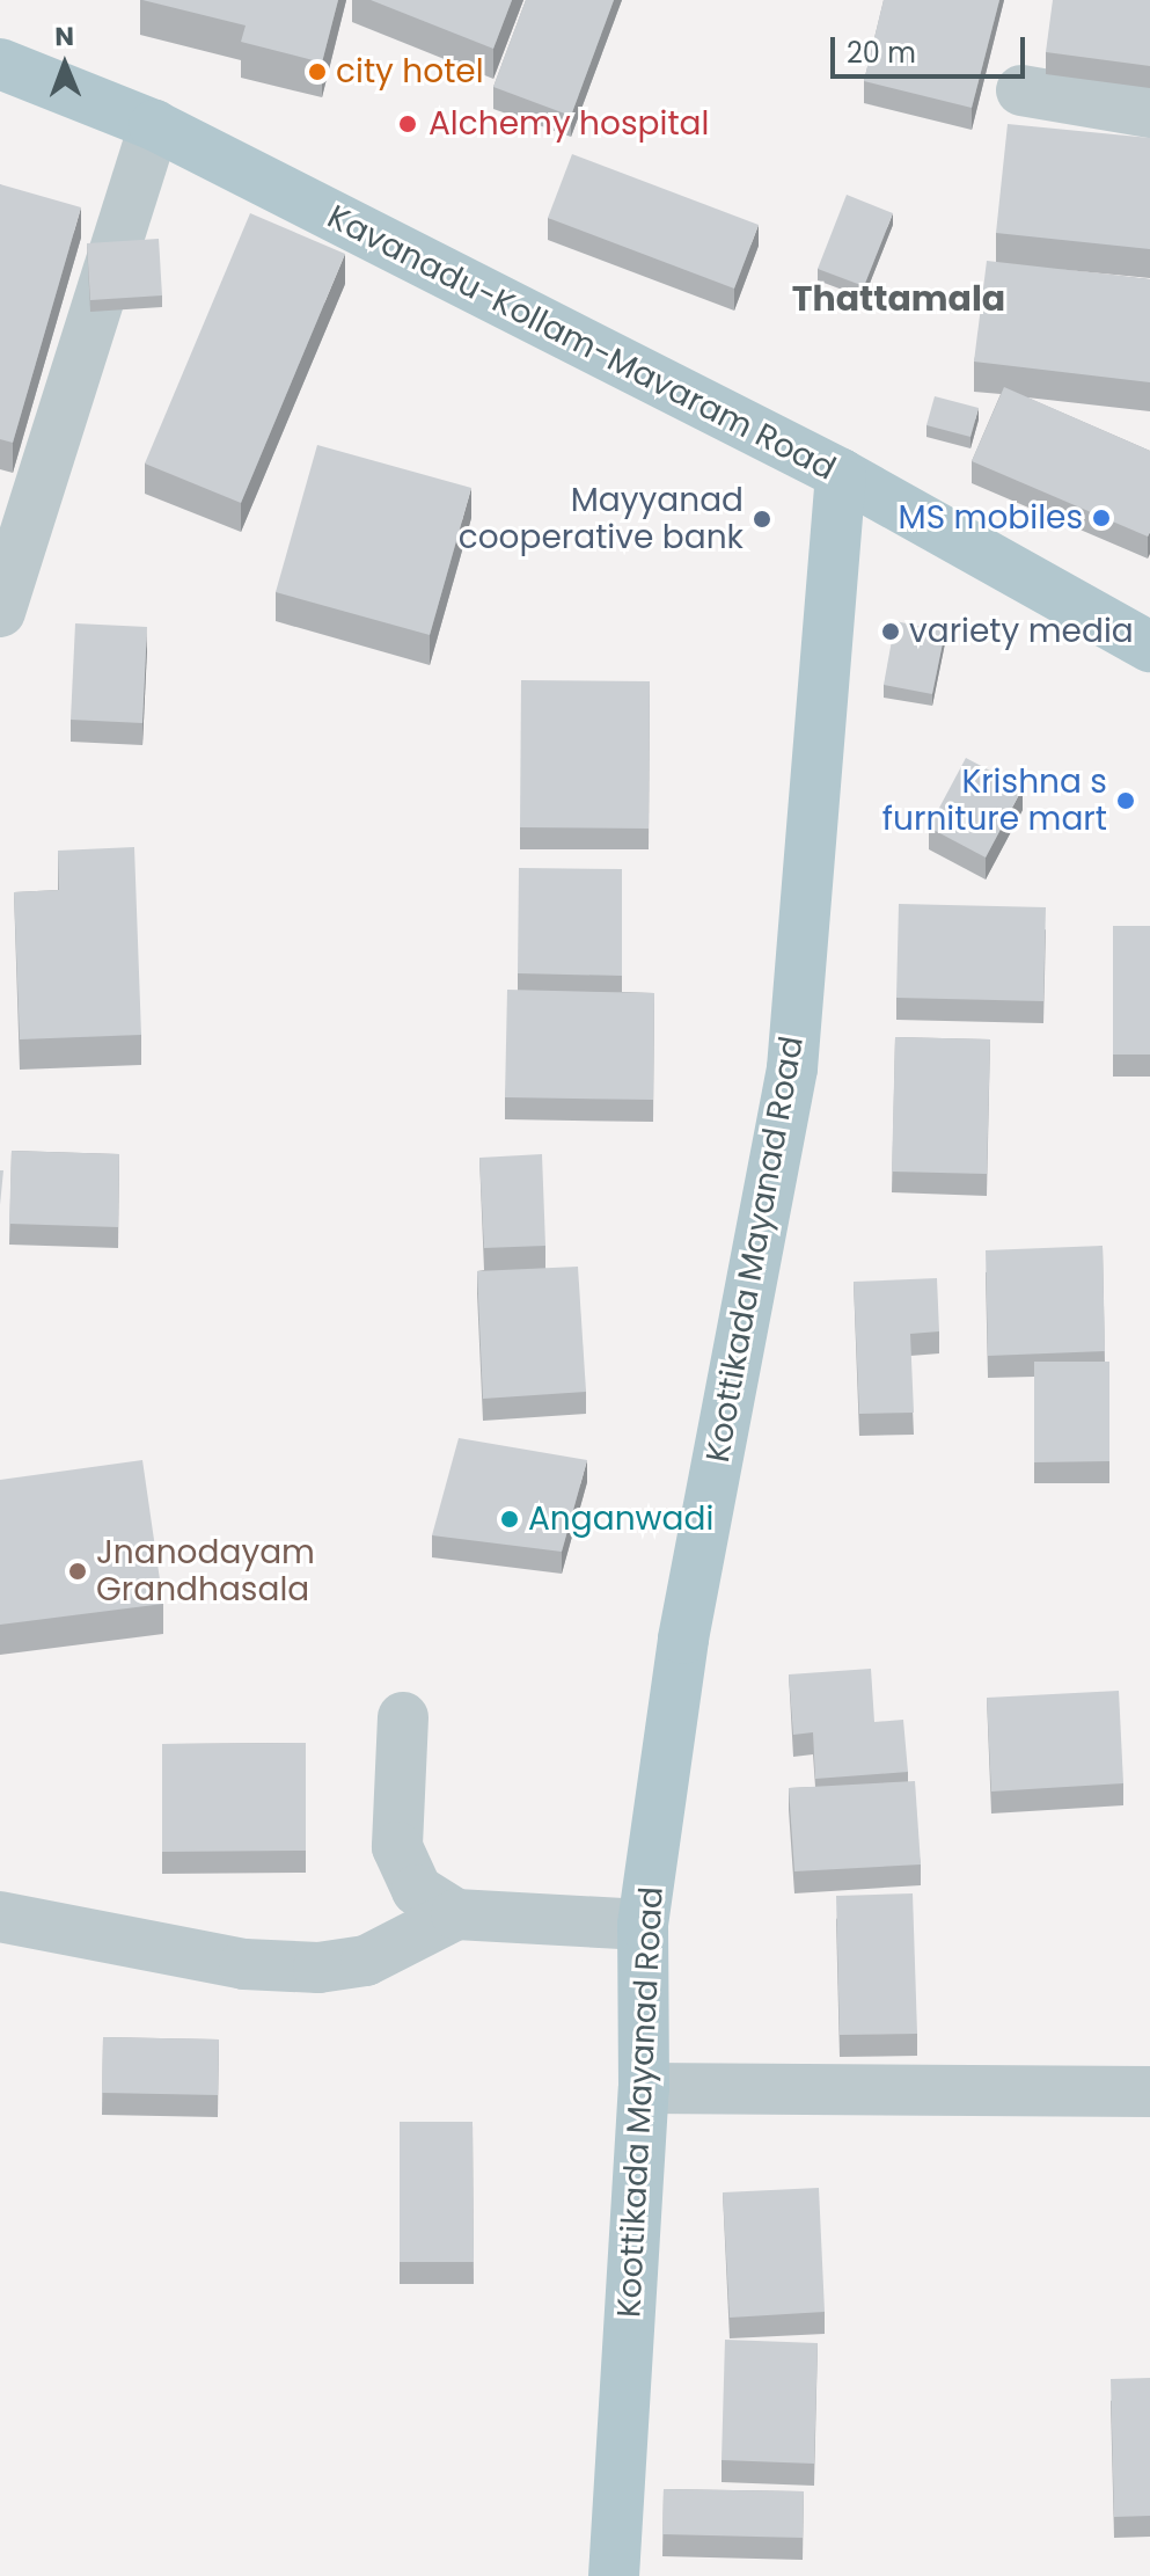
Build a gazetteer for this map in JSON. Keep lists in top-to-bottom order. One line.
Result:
{"streets":{"main road":["Kavanadu-Kollam-Mavaram Road","Koottikada Mayanad Road"]},"crossings":[["Kavanadu-Kollam-Mavaram Road","Koottikada Mayanad Road"]],"districts":["Thattamala"],"places":["city hotel","Alchemy hospital","MS mobiles","Mayyanad cooperative bank","variety media","Krishna s furniture mart","Anganwadi","Jnanodayam Grandhasala"],"scale_bar":"20 m","north":"top"}
